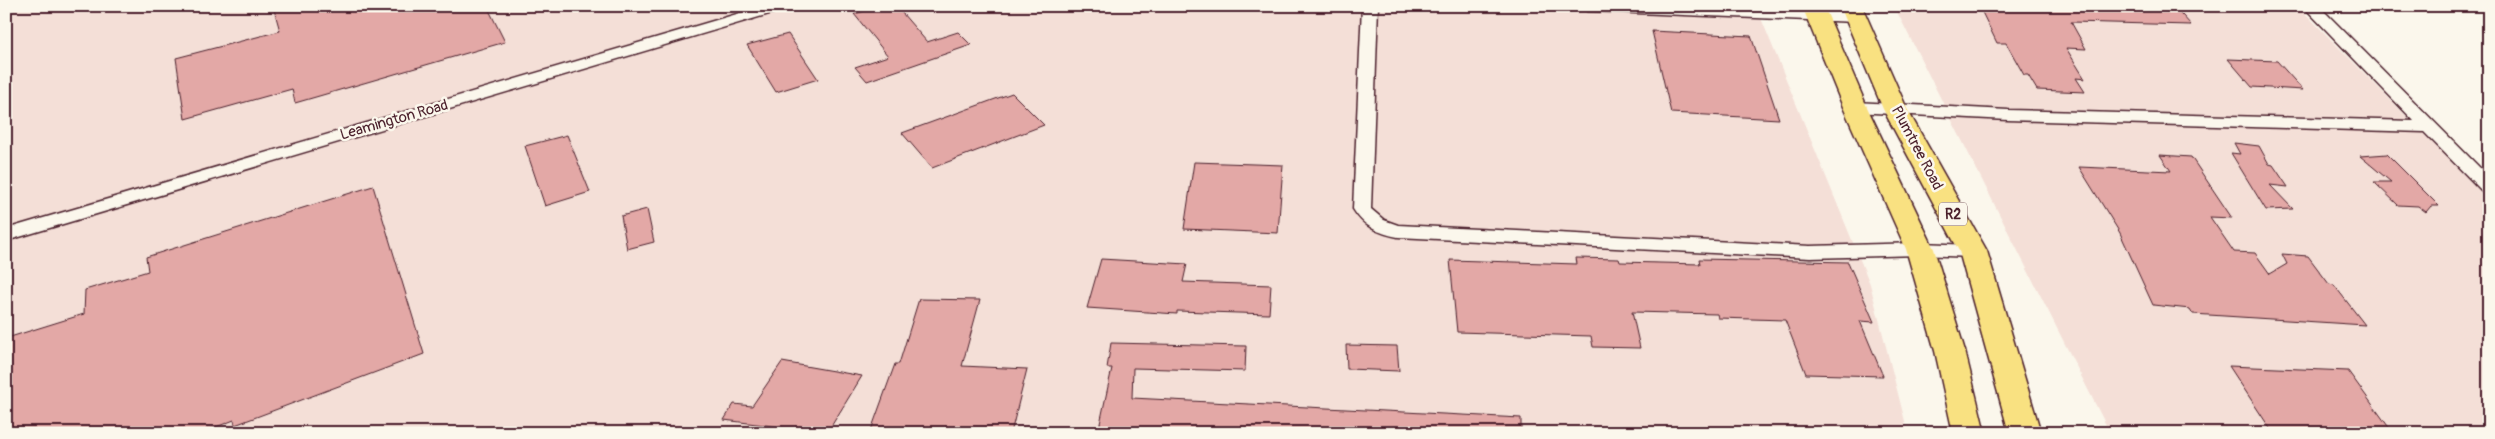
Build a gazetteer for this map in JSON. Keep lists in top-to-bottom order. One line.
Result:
{"streets":{"highway":["Plumtree Road","R2"],"street":["Leamington Road"]}}
